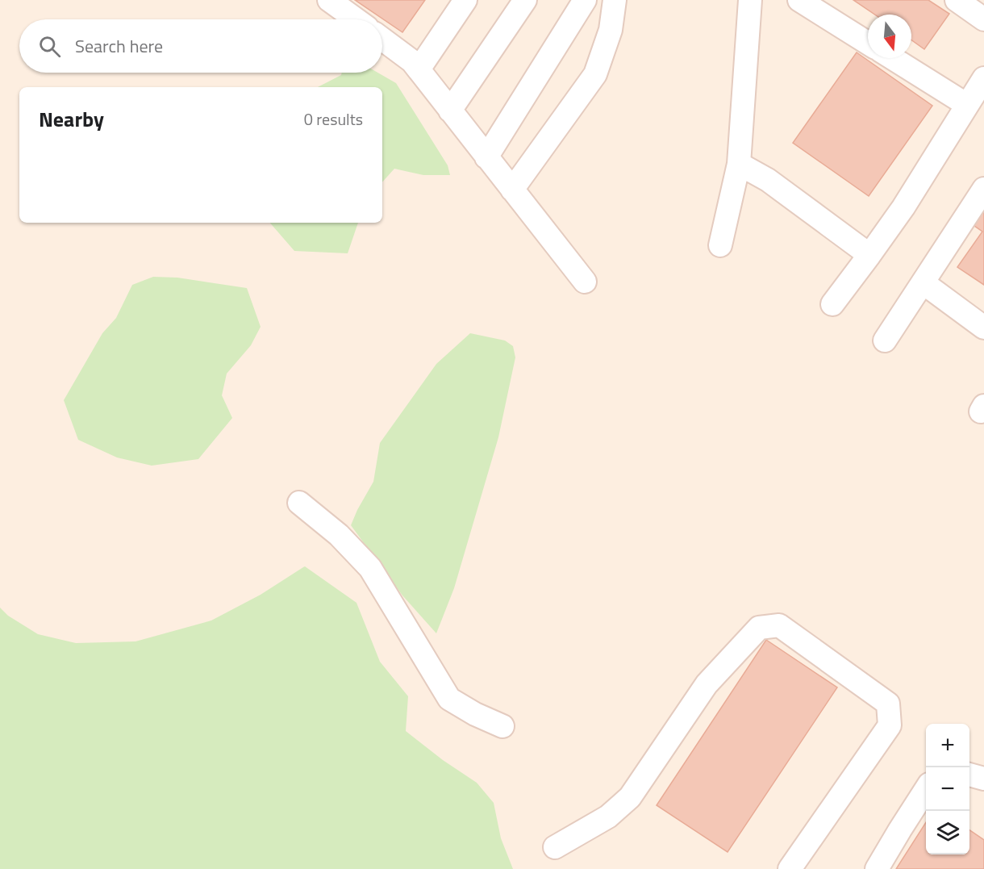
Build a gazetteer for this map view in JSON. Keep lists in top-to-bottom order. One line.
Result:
{"north":"bottom","page":{"search":"Search here","heading":["Nearby","0 results"],"map_buttons":["+","−"]}}
